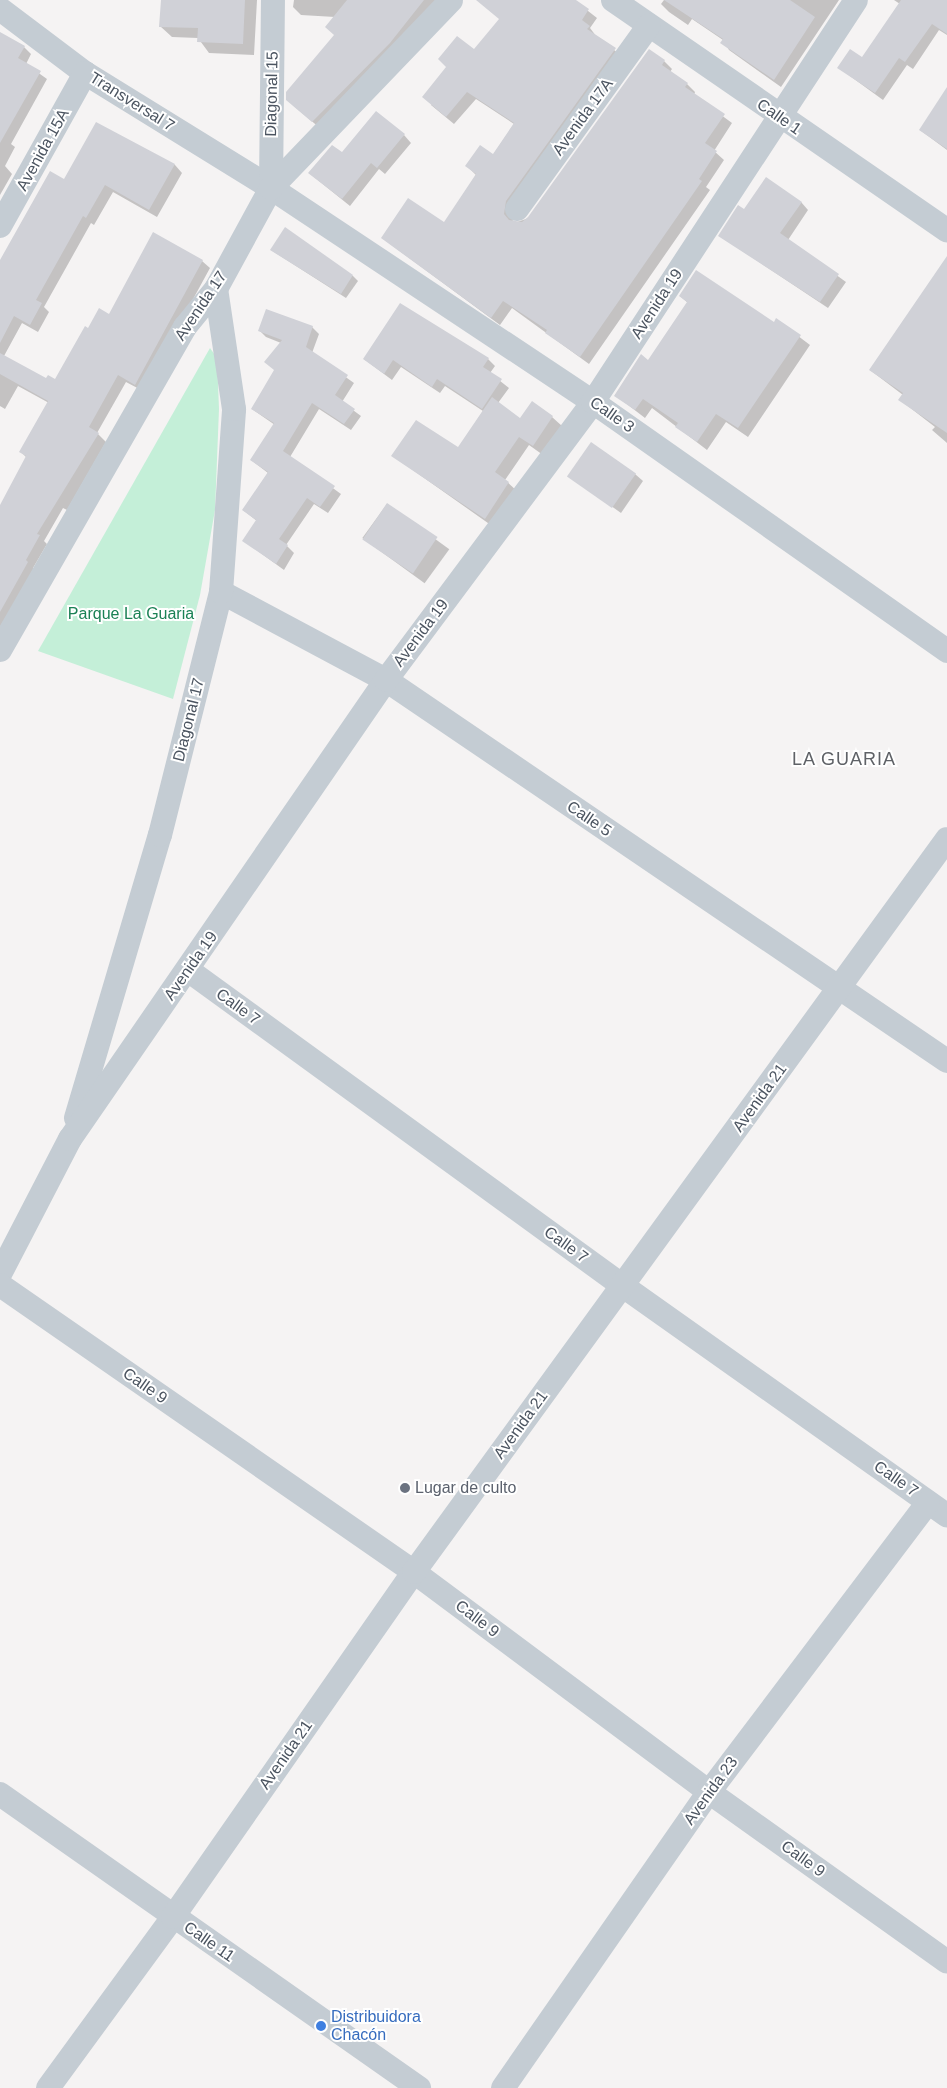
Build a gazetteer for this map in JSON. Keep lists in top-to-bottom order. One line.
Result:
{"streets":{"street":["Diagonal 15","Transversal 7","Avenida 17A","Calle 1","Avenida 15A","Avenida 19","Avenida 17","Calle 3","Diagonal 17","Calle 5","Calle 7","Avenida 21","Calle 9","Avenida 23","Calle 11"]},"crossings":[["Diagonal 15","Transversal 7"],["Diagonal 15","Avenida 17"],["Diagonal 15","Calle 3"],["Transversal 7","Avenida 15A"],["Transversal 7","Avenida 17"],["Transversal 7","Calle 3"],["Avenida 17A","Calle 1"],["Calle 1","Avenida 19"],["Avenida 19","Calle 3"],["Avenida 19","Diagonal 17"],["Avenida 19","Calle 5"],["Avenida 19","Calle 7"],["Avenida 17","Calle 3"],["Avenida 17","Diagonal 17"],["Diagonal 17","Calle 5"],["Calle 5","Avenida 21"],["Calle 7","Avenida 21"],["Calle 7","Avenida 23"],["Avenida 21","Calle 9"],["Avenida 21","Calle 11"],["Calle 9","Avenida 23"]],"districts":["LA GUARIA"],"parks":["Parque La Guaria"],"places":["Lugar de culto","Distribuidora Chacón"]}
